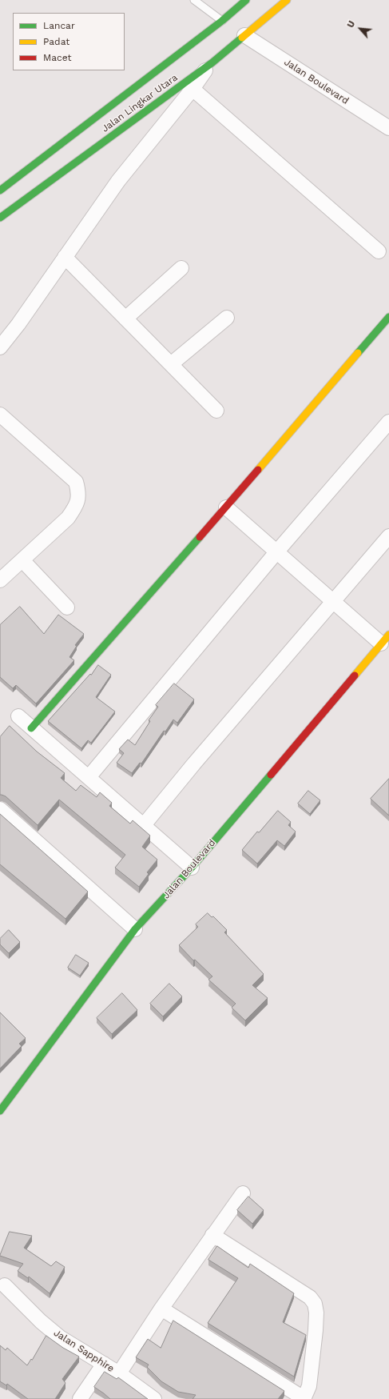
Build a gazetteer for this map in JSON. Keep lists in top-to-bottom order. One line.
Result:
{"streets":{"street":["Jalan Boulevard","Jalan Lingkar Utara","Jalan Sapphire"]},"crossings":[["Jalan Boulevard","Jalan Lingkar Utara"]],"legend":["Lancar","Padat","Macet"],"north":"top left"}
